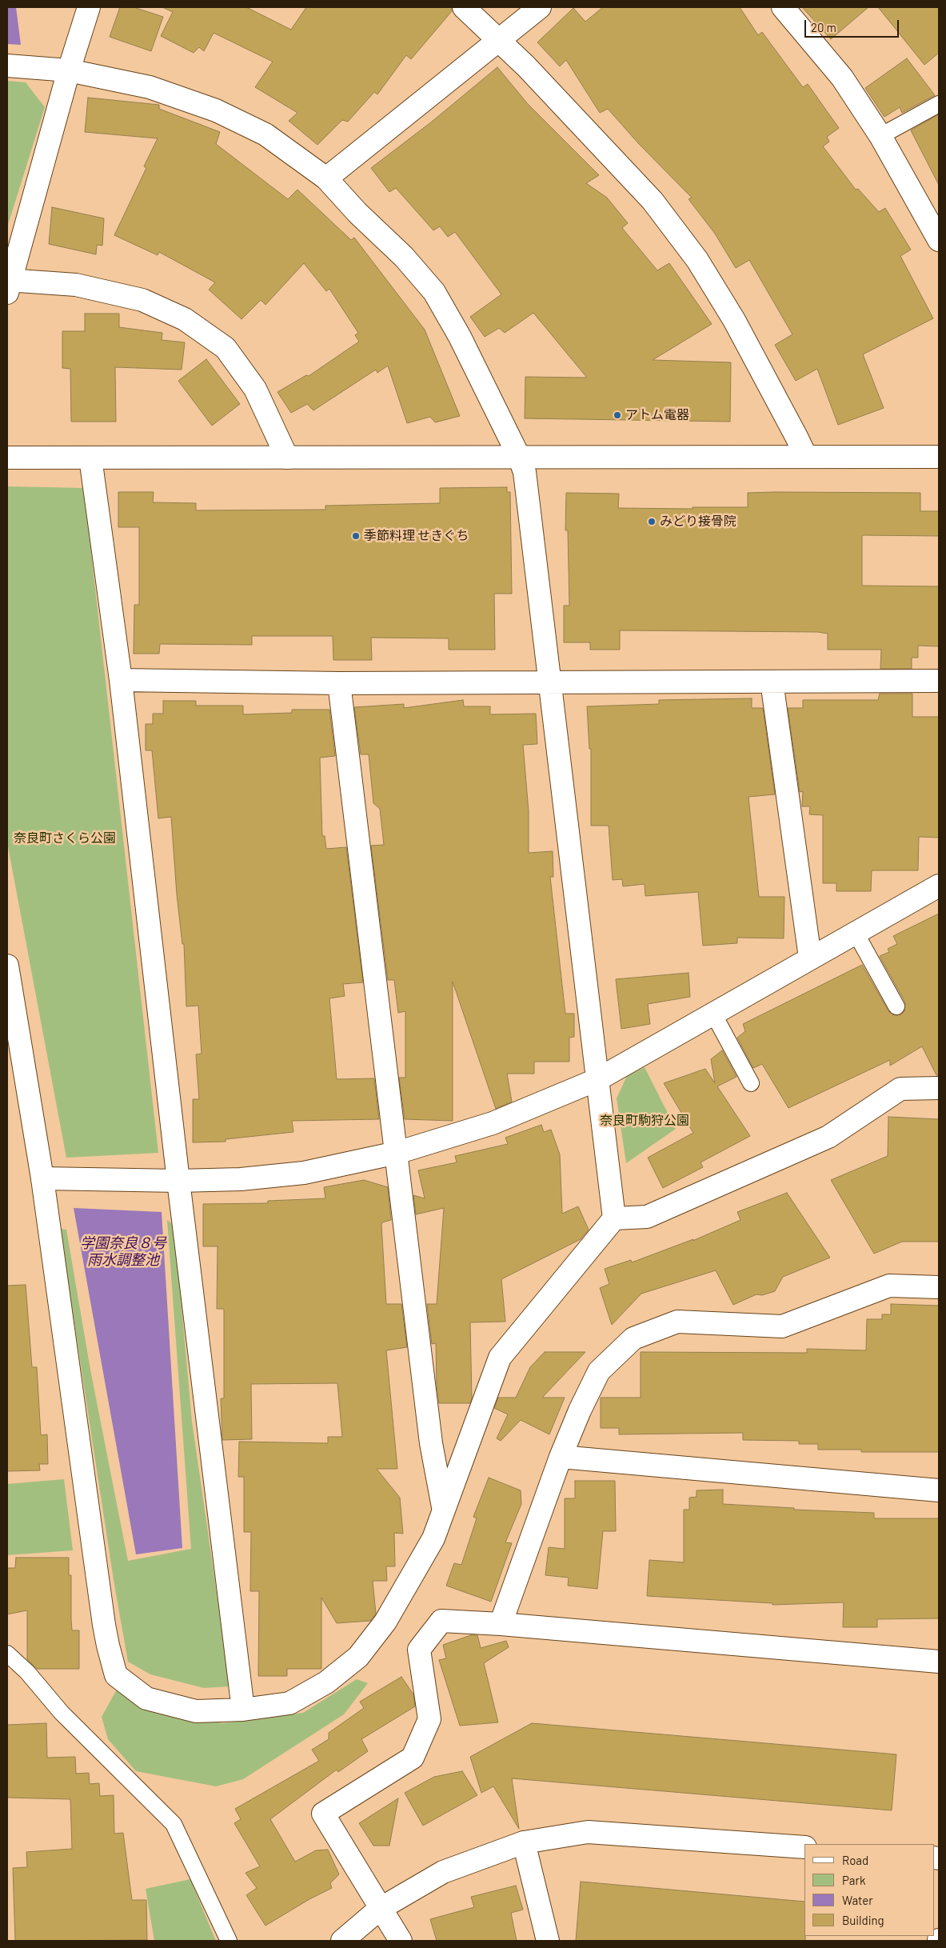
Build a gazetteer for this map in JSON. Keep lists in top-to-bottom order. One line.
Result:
{"water":["学園奈良８号 雨水調整池"],"parks":["奈良町さくら公園","奈良町駒狩公園"],"places":["アトム電器","みどり接骨院","季節料理 せきぐち"],"legend":["Road","Park","Water","Building"],"scale_bar":"20 m"}
